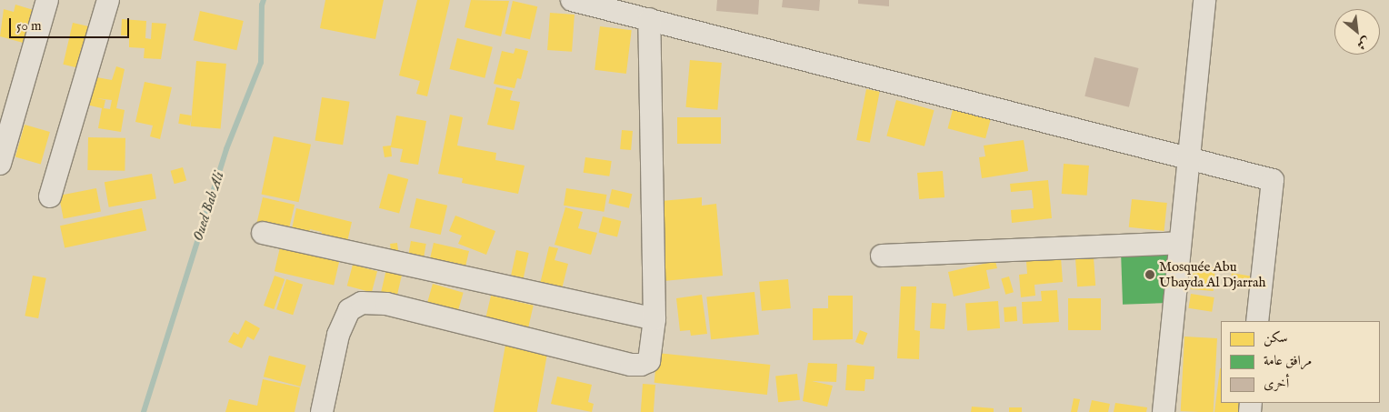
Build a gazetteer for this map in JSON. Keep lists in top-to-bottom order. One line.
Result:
{"water":["Oued Bab Ali"],"places":["Mosquée Abu Ubayda Al Djarrah"],"legend":["سكن","مرافق عامة","أخرى"],"scale_bar":"50 m","north":"bottom right"}
